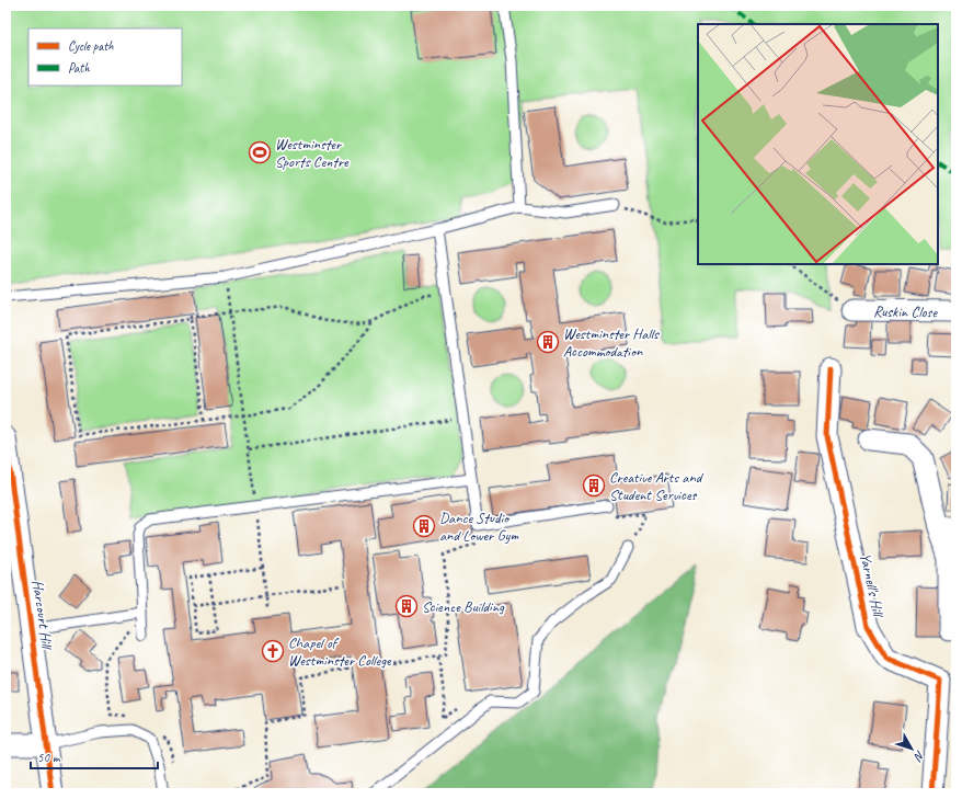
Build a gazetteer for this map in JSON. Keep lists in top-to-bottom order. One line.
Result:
{"streets":{"street":["Ruskin Close","Yarnell's Hill","Harcourt Hill"]},"places":{"sports":["Westminster Sports Centre"],"building":["Westminster Halls Accommodation","Creative Arts and Student Services","Dance Studio and Lower Gym","Science Building"],"church":["Chapel of Westminster College"]},"legend":["Cycle path","Path"],"scale_bar":"50 m","north":"bottom right"}
